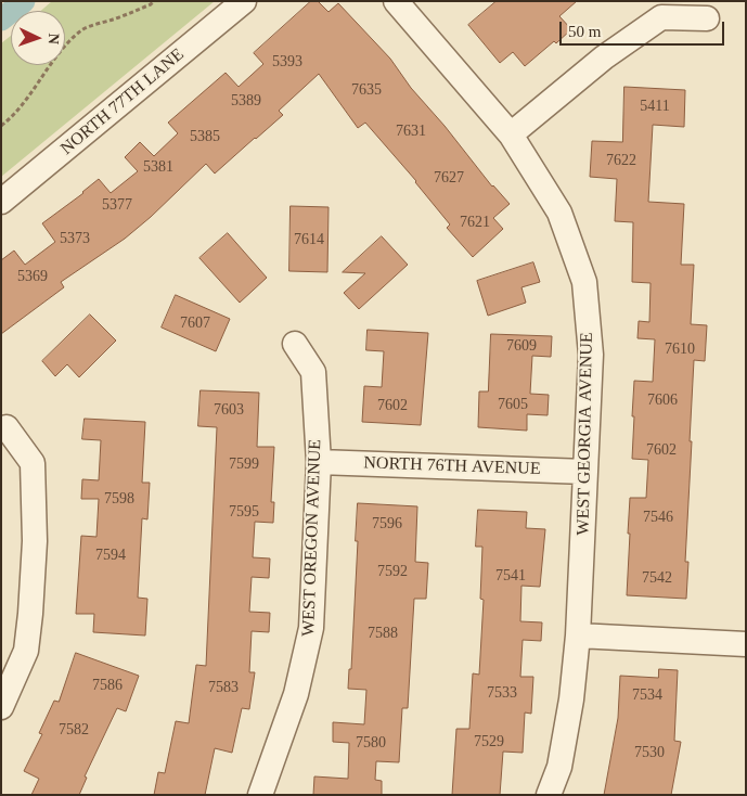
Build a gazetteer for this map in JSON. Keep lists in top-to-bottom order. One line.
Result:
{"streets":{"street":["NORTH 77TH LANE","WEST GEORGIA AVENUE","NORTH 76TH AVENUE","WEST OREGON AVENUE"]},"crossings":[["WEST GEORGIA AVENUE","NORTH 76TH AVENUE"],["NORTH 76TH AVENUE","WEST OREGON AVENUE"]],"house_numbers":["5393","7635","5389","5411","7631","5385","7622","5381","7627","5377","7621","5373","7614","5369","7607","7609","7610","7606","7605","7602","7603","7602","7599","7598","7595","7546","7596","7594","7592","7541","7542","7588","7586","7583","7533","7534","7582","7529","7580","7530"],"scale_bar":"50 m","north":"right"}
